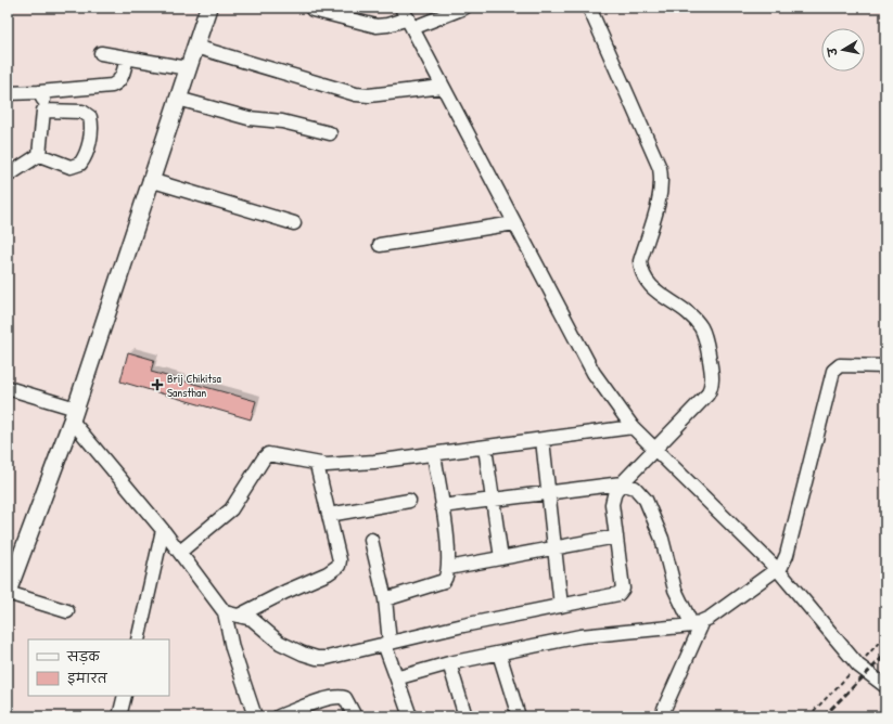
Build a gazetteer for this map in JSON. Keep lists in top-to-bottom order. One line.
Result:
{"places":{"health":["Brij Chikitsa Sansthan"]},"legend":["सड़क","इमारत"],"north":"left"}
